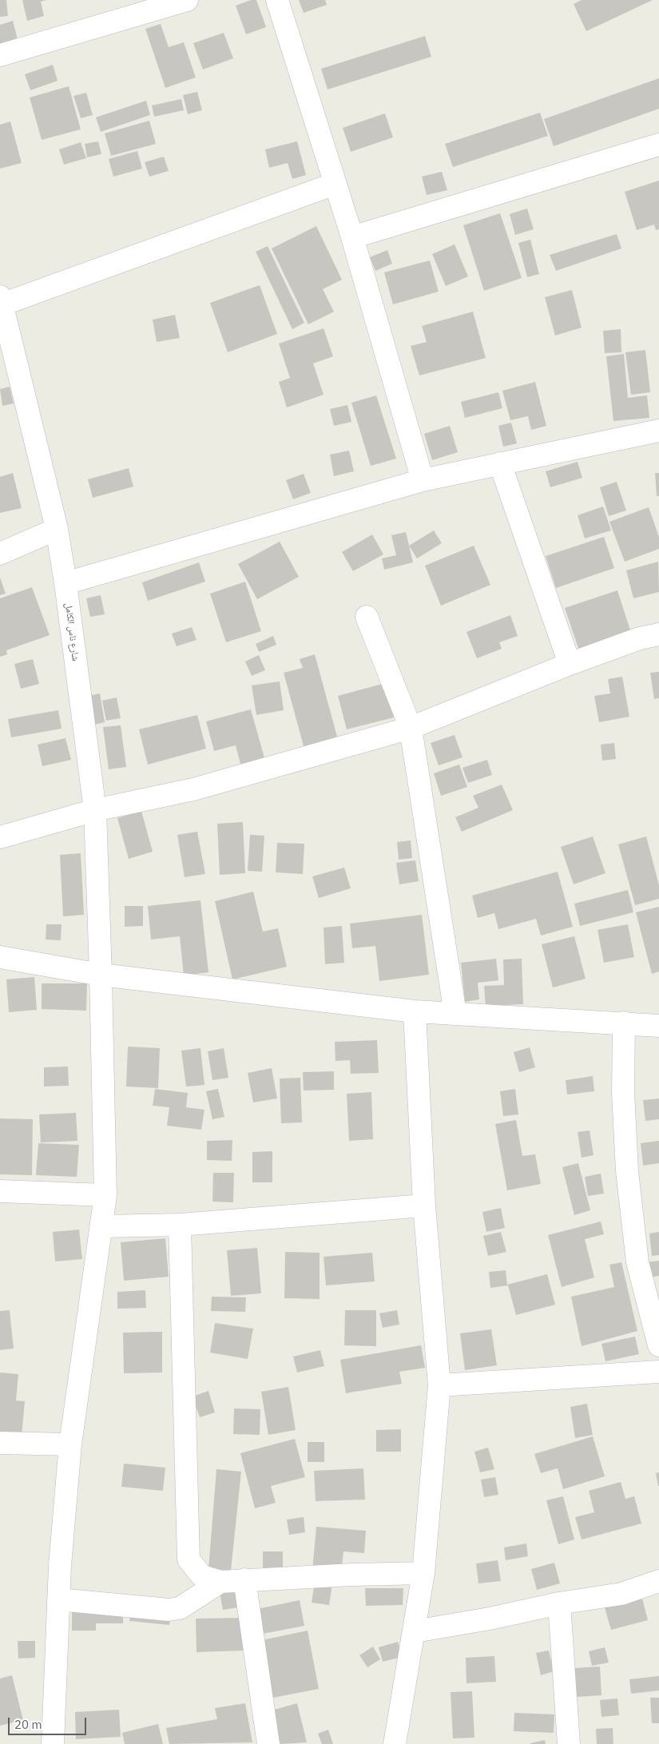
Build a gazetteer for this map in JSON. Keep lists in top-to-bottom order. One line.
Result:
{"streets":{"street":["شارع ناس الكامل"]},"scale_bar":"20 m"}
